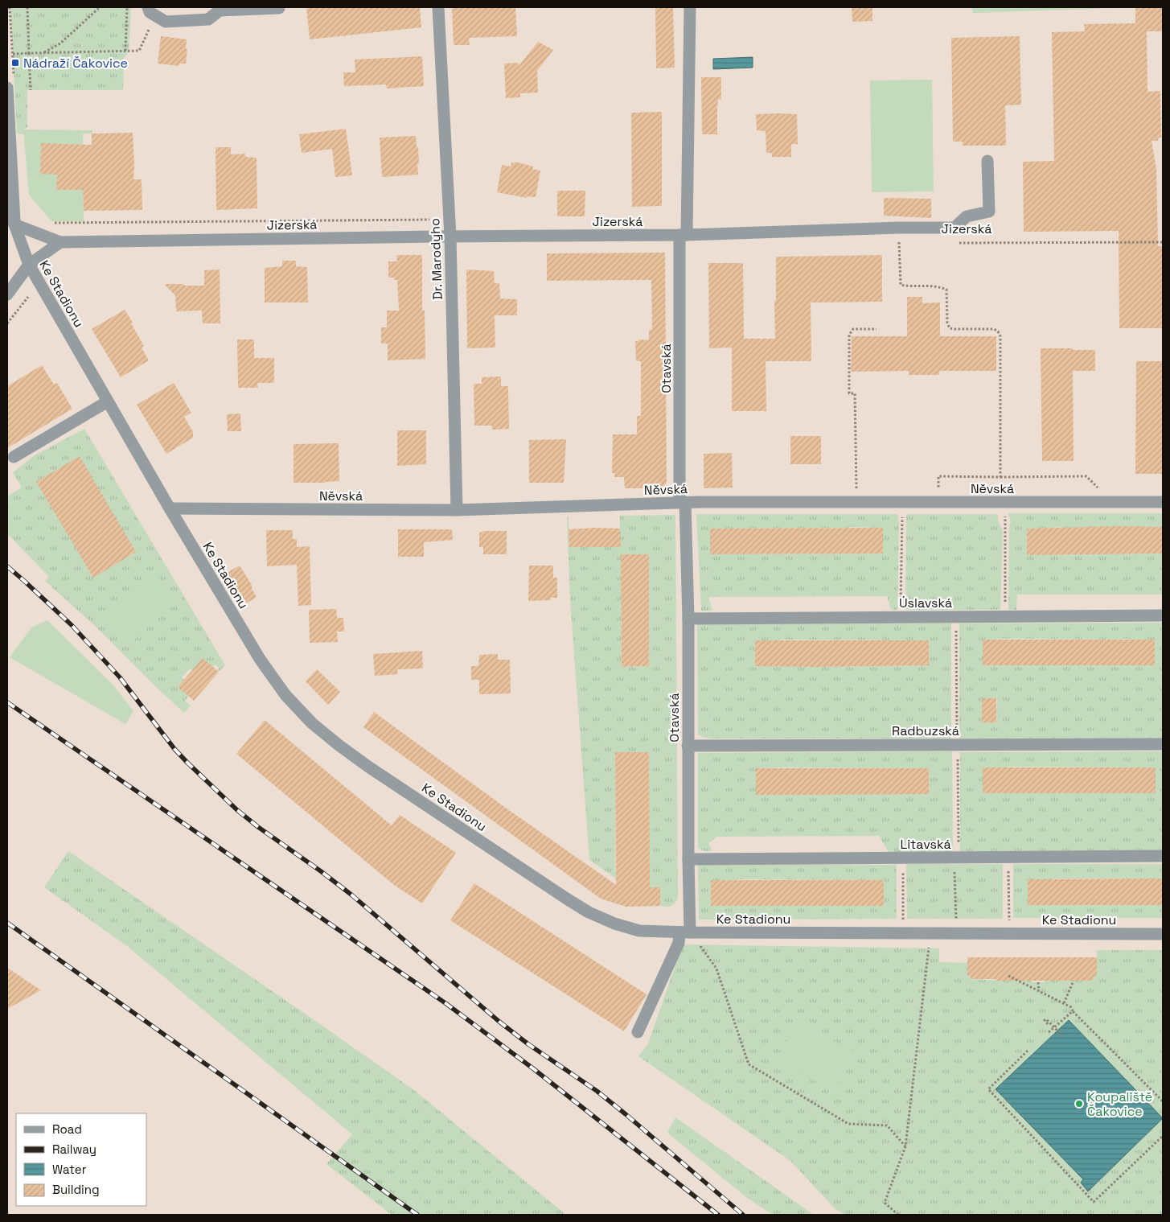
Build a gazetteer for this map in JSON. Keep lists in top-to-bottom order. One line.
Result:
{"streets":{"street":["Jizerská","Dr. Marodyho","Ke Stadionu","Otavská","Něvská","Úslavská","Radbuzská","Litavská"]},"crossings":[["Jizerská","Dr. Marodyho"],["Jizerská","Ke Stadionu"],["Jizerská","Otavská"],["Dr. Marodyho","Něvská"],["Ke Stadionu","Otavská"],["Ke Stadionu","Něvská"],["Otavská","Něvská"],["Otavská","Úslavská"],["Otavská","Radbuzská"],["Otavská","Litavská"]],"places":{"transit":["Nádraží Čakovice"],"other":["Koupaliště Čakovice"]},"legend":["Road","Railway","Water","Building"]}
